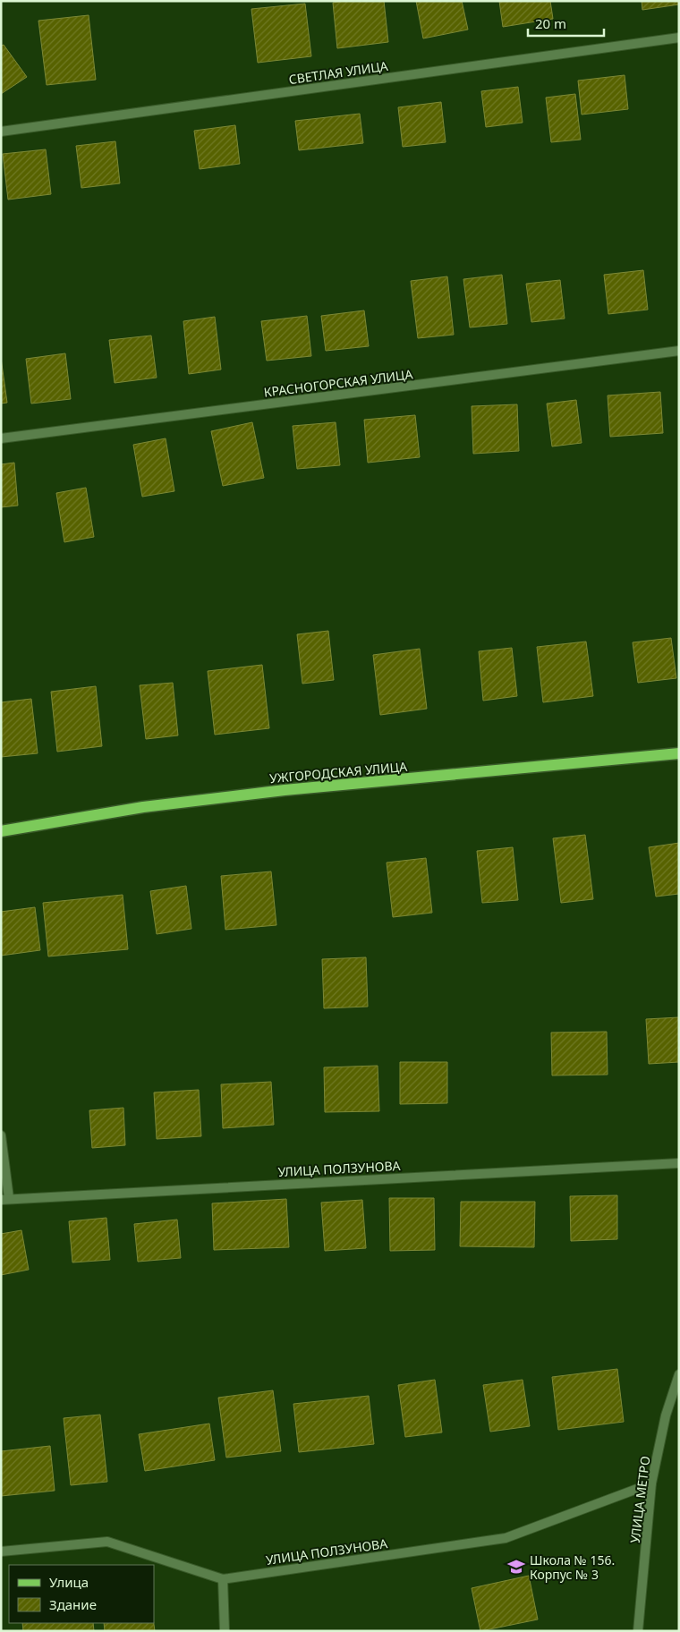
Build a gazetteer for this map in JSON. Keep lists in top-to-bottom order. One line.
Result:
{"streets":{"main road":["УЖГОРОДСКАЯ УЛИЦА"],"street":["СВЕТЛАЯ УЛИЦА","КРАСНОГОРСКАЯ УЛИЦА","УЛИЦА ПОЛЗУНОВА","УЛИЦА МЕТРО"]},"crossings":[["УЛИЦА ПОЛЗУНОВА","УЛИЦА МЕТРО"]],"places":{"school or university":["Школа № 156. Корпус № 3"]},"legend":["Улица","Здание"],"scale_bar":"20 m"}
